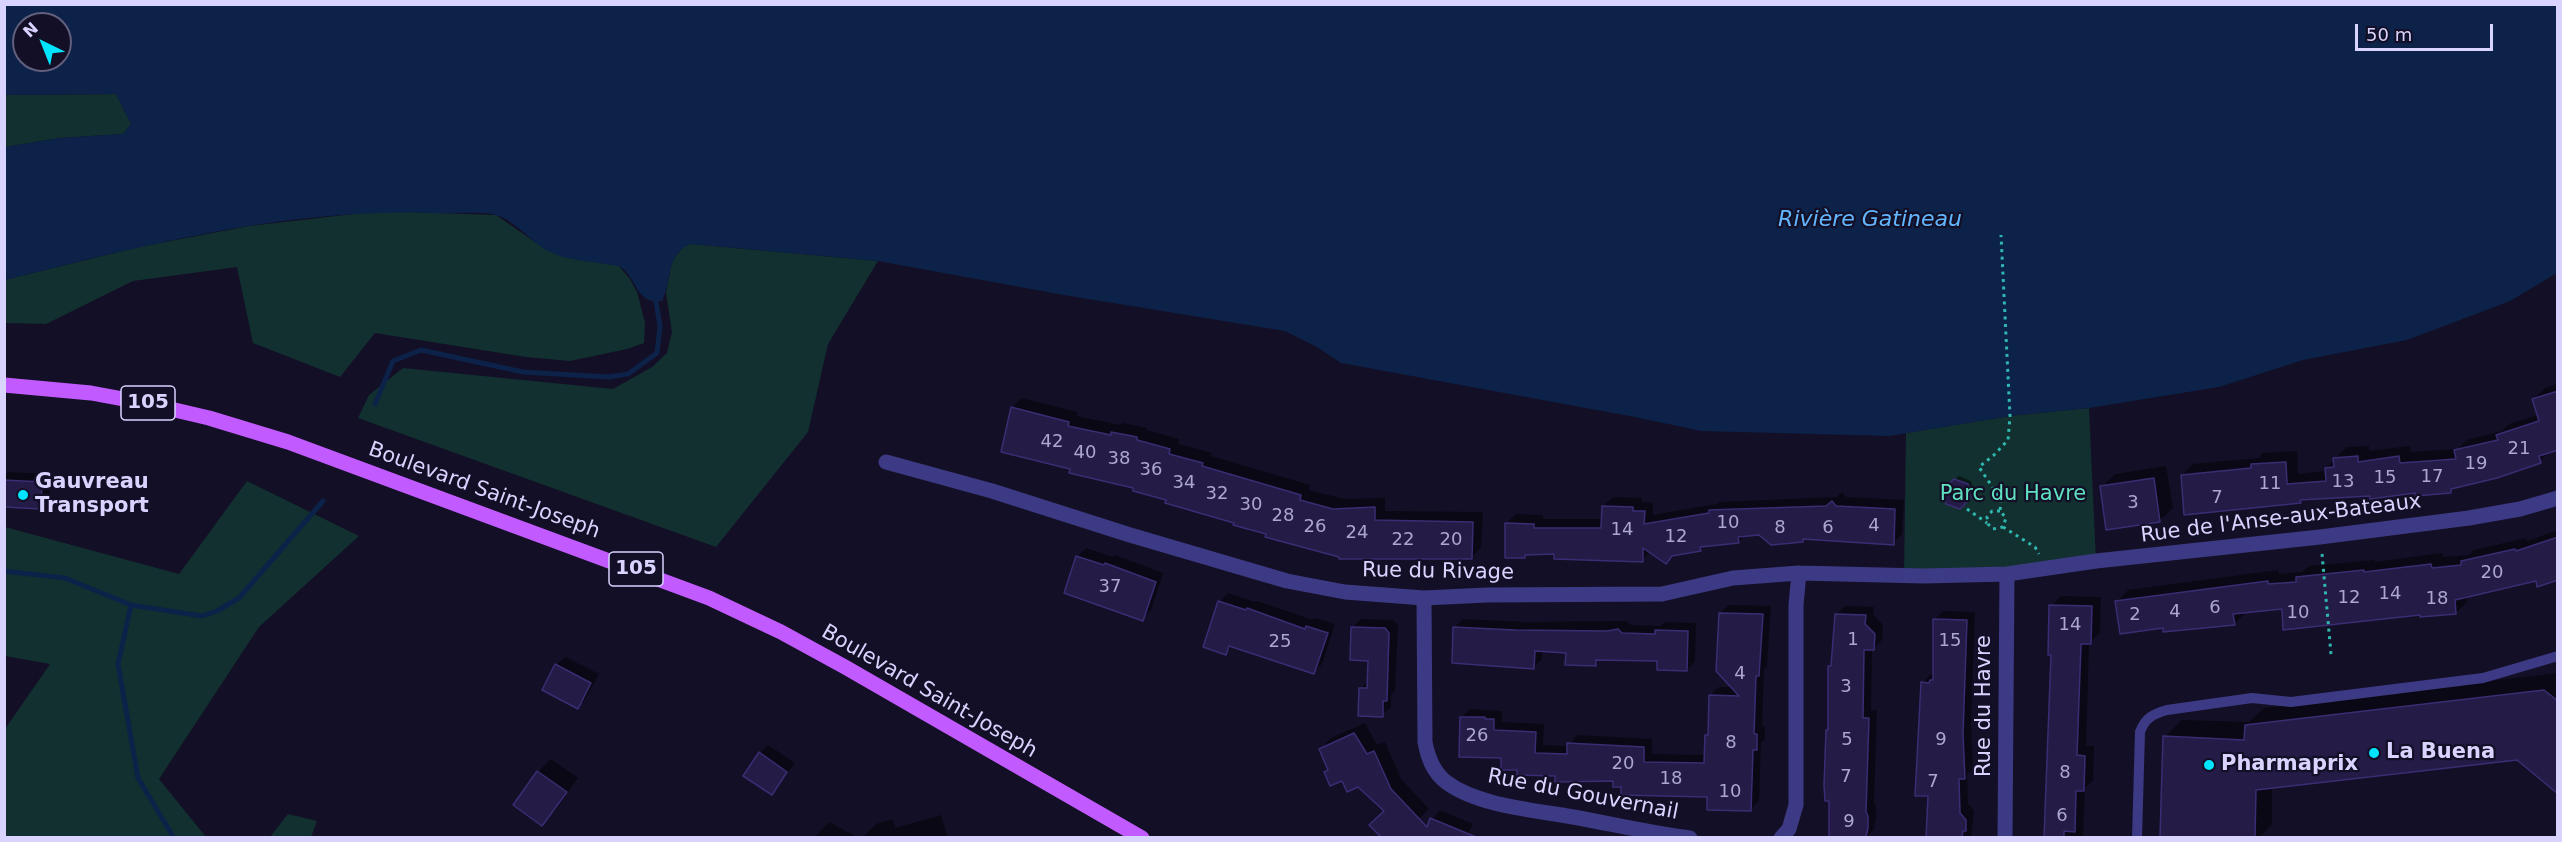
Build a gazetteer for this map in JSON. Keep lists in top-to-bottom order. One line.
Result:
{"streets":{"main road":["105","Boulevard Saint-Joseph"],"street":["Rue de l'Anse-aux-Bateaux","Rue du Rivage","Rue du Havre","Rue du Gouvernail"]},"crossings":[["Rue de l'Anse-aux-Bateaux","Rue du Rivage"],["Rue de l'Anse-aux-Bateaux","Rue du Havre"],["Rue du Rivage","Rue du Havre"],["Rue du Rivage","Rue du Gouvernail"]],"water":["Rivière Gatineau"],"parks":["Parc du Havre"],"places":["Gauvreau Transport","La Buena","Pharmaprix"],"house_numbers":["42","21","40","38","19","36","17","15","13","34","11","32","7","3","30","28","10","4","26","8","6","14","24","12","22","20","20","37","14","12","18","6","4","10","2","14","1","15","25","4","3","26","5","9","8","20","8","7","18","7","10","6","9"],"scale_bar":"50 m","north":"top left"}
